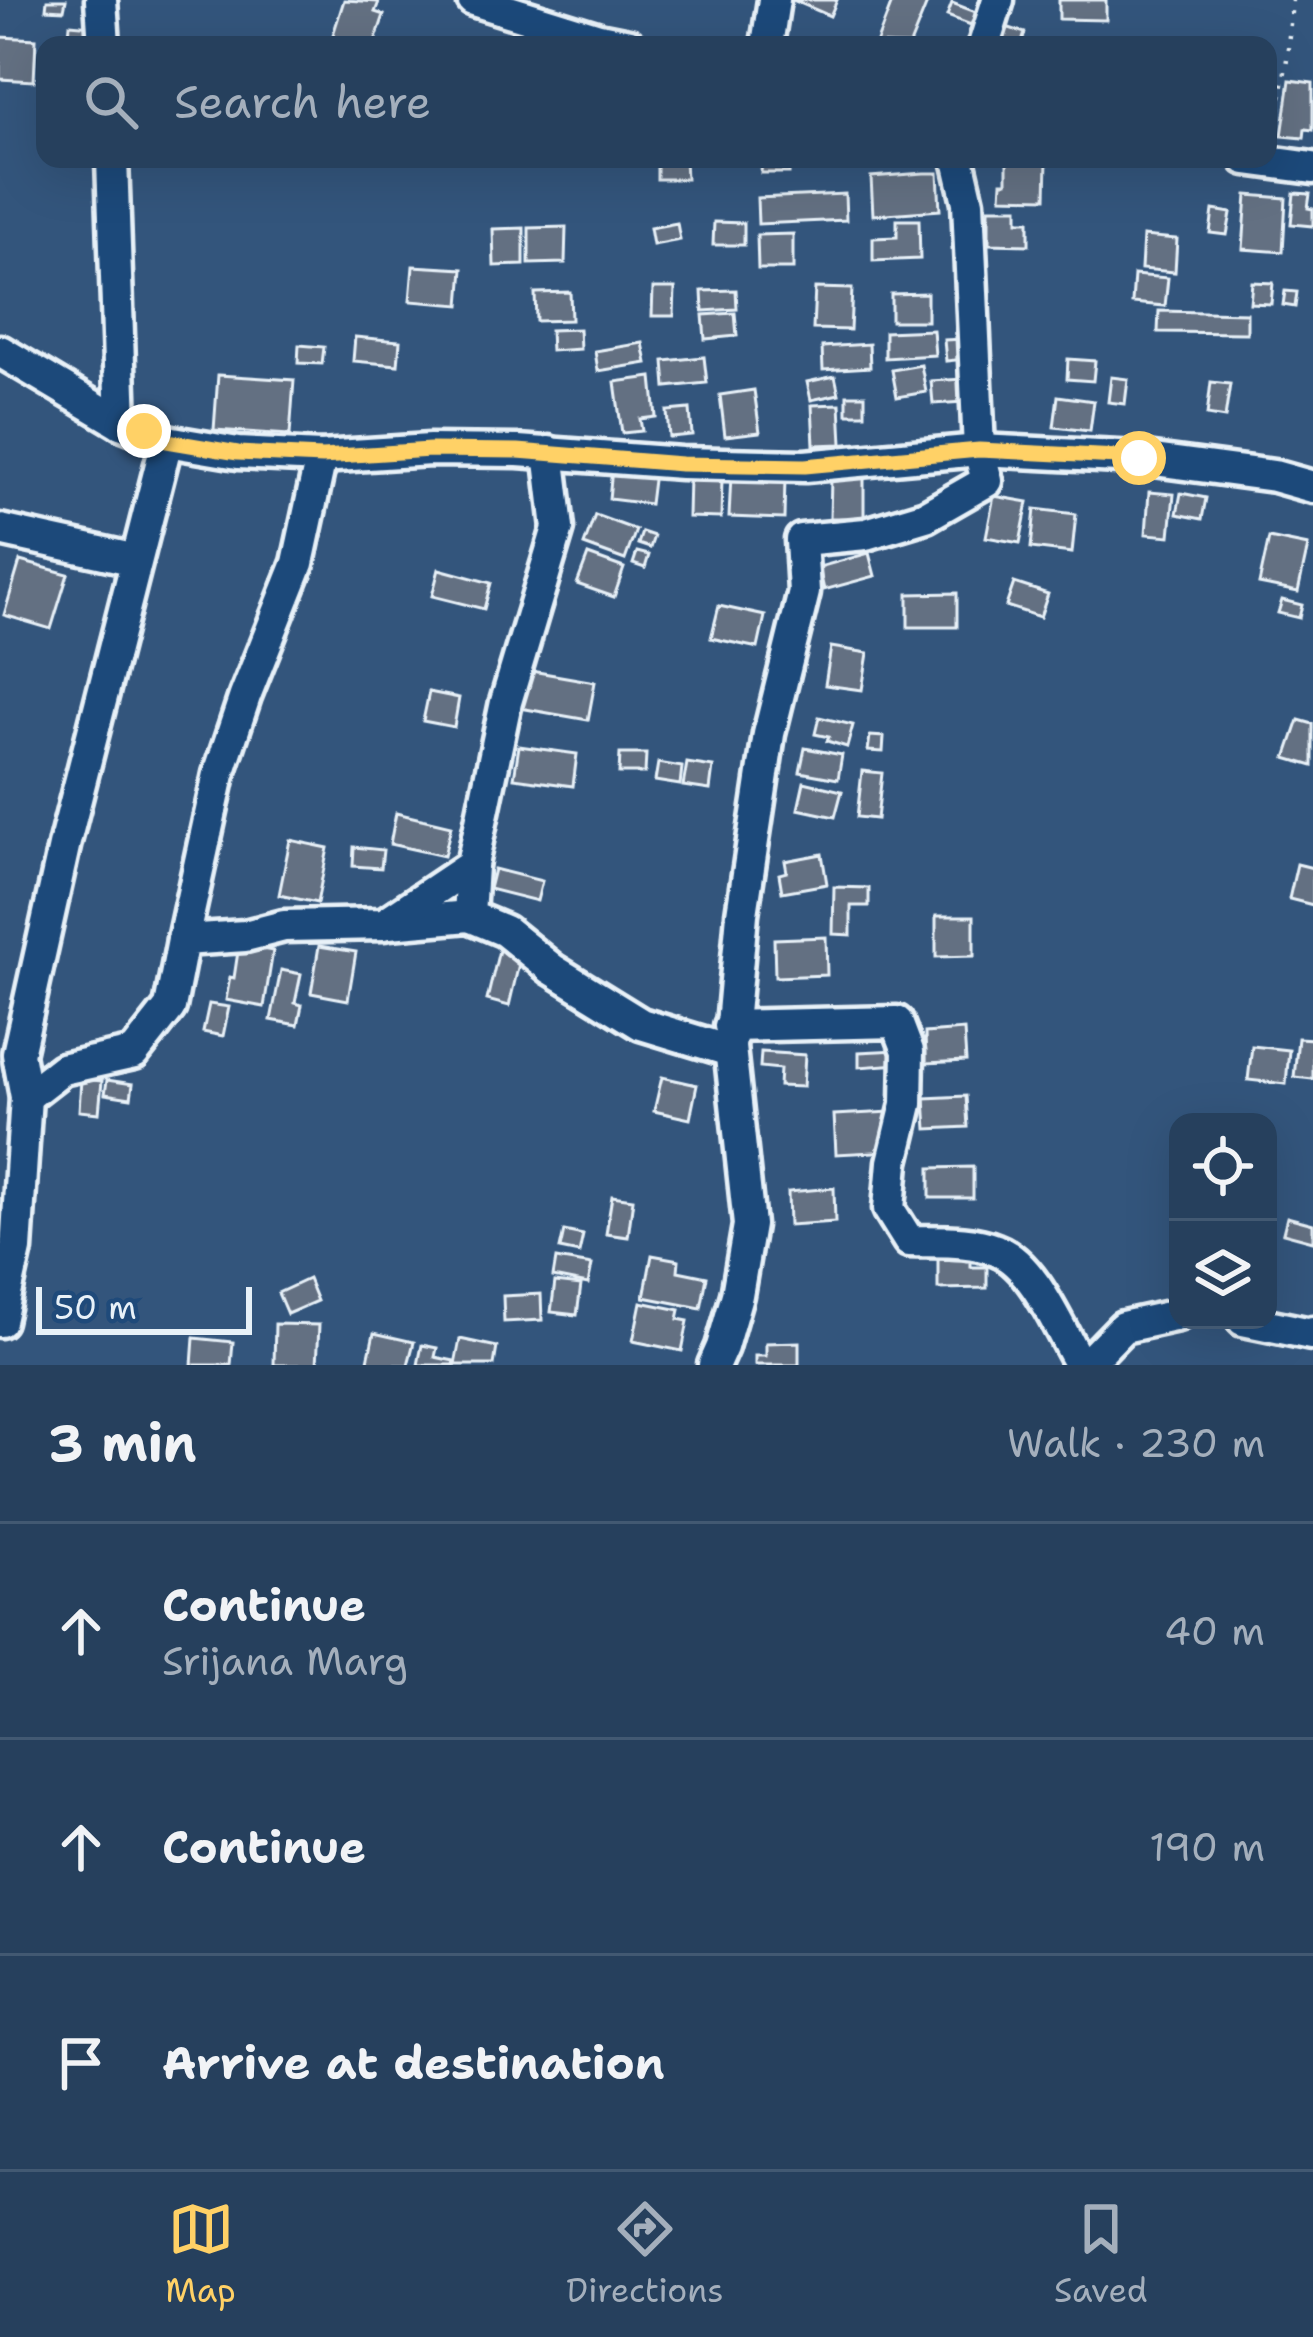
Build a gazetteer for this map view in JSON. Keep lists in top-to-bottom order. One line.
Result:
{"scale_bar":"50 m","page":{"search":"Search here","scale":"50 m","heading":["3 min","Walk · 230 m"],"list":[["Continue","Srijana Marg","40 m"],["Continue","190 m"],"Arrive at destination"],"nav":["Map","Directions","Saved"]}}
